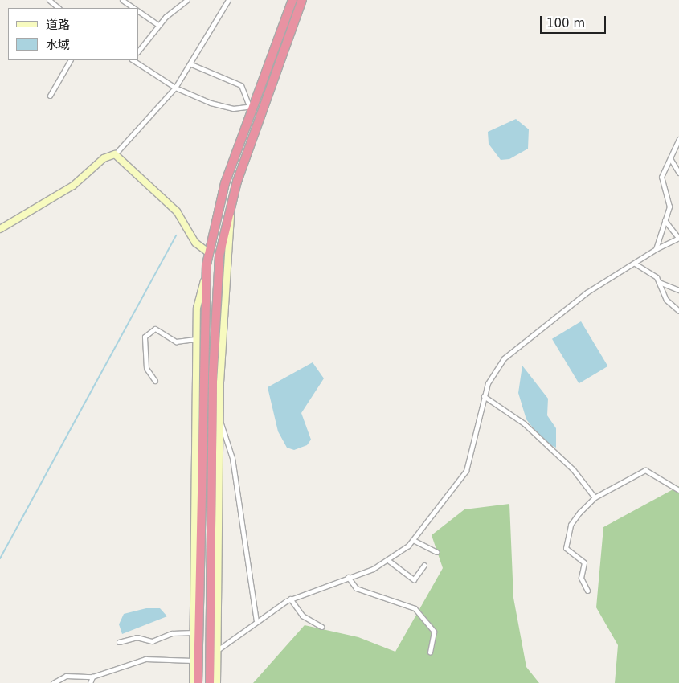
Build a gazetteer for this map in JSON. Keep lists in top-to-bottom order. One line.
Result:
{"legend":["道路","水域"],"scale_bar":"100 m"}
